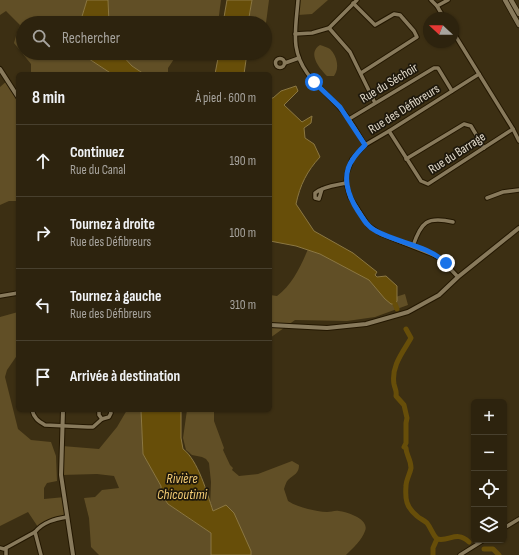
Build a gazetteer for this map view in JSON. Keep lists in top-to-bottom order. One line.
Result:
{"streets":{"street":["Rue du Séchoir","Rue des Défibreurs","Rue du Barrage"]},"crossings":[["Rue du Séchoir","Rue des Défibreurs"],["Rue des Défibreurs","Rue du Barrage"]],"water":["Rivière Chicoutimi"],"north":"left","page":{"search":"Rechercher","heading":["8 min","À pied · 600 m"],"list":[["Continuez","Rue du Canal","190 m"],["Tournez à droite","Rue des Défibreurs","100 m"],["Tournez à gauche","Rue des Défibreurs","310 m"],"Arrivée à destination"],"map_buttons":["+","−"]}}
